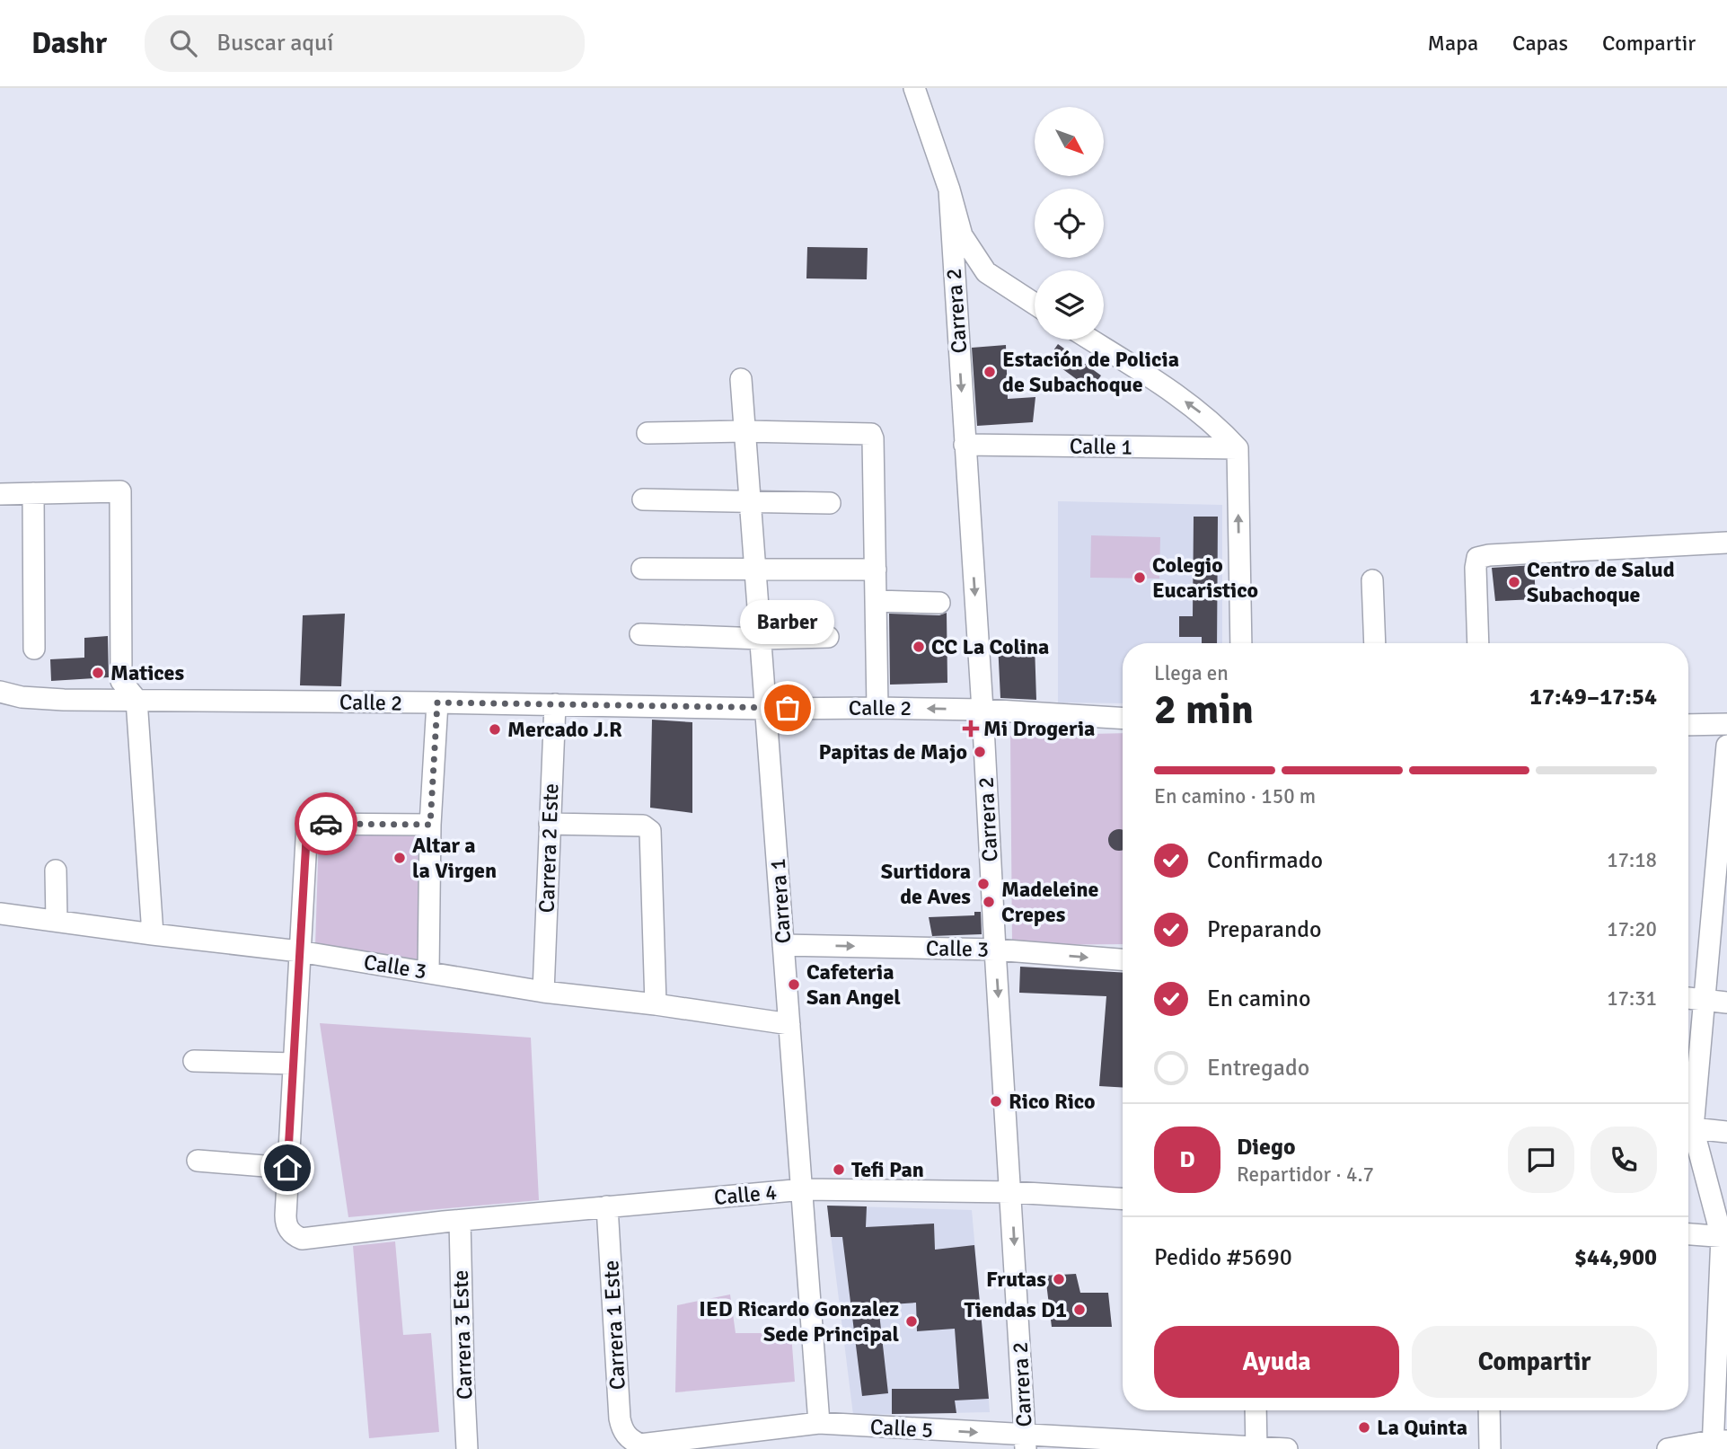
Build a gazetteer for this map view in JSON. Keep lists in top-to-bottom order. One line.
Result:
{"streets":{"street":["Carrera 2","Calle 1","Calle 2","Carrera 2 Este","Carrera 1","Calle 3","Calle 4","Carrera 1 Este","Carrera 3 Este","Calle 5"]},"crossings":[["Carrera 2","Calle 1"],["Carrera 2","Calle 2"],["Carrera 2","Calle 3"],["Carrera 2","Calle 4"],["Carrera 2","Calle 5"],["Calle 2","Carrera 2 Este"],["Calle 2","Carrera 1"],["Carrera 2 Este","Calle 3"],["Carrera 1","Calle 3"],["Carrera 1","Calle 4"],["Carrera 1","Calle 5"],["Calle 3","Calle 4"],["Calle 4","Carrera 1 Este"],["Calle 4","Carrera 3 Este"],["Carrera 1 Este","Calle 5"]],"one_way":["Carrera 2"],"places":{"other":["Estación de Policia de Subachoque","Colegio Eucaristico","Centro de Salud Subachoque","CC La Colina","Matices","Barber","Mercado J.R","Papitas de Majo","Altar a la Virgen","Surtidora de Aves","Madeleine Crepes","Cafeteria San Angel","Rico Rico","Tefi Pan","Frutas","Tiendas D1","IED Ricardo Gonzalez Sede Principal","La Quinta"],"health":["Mi Drogeria"]},"north":"bottom right","page":{"header":"Dashr","search":"Buscar aquí","nav":["Mapa","Capas","Compartir"],"bubble":"Barber","heading":["2 min","Llega en","17:49–17:54"],"panel":["Diego","Repartidor · 4.7","Pedido #5690","$44,900"],"bar":"En camino · 150 m","list":[["Confirmado","17:18"],["Preparando","17:20"],["En camino","17:31"],"Entregado"],"round":"D","buttons":["Ayuda","Compartir"]}}
